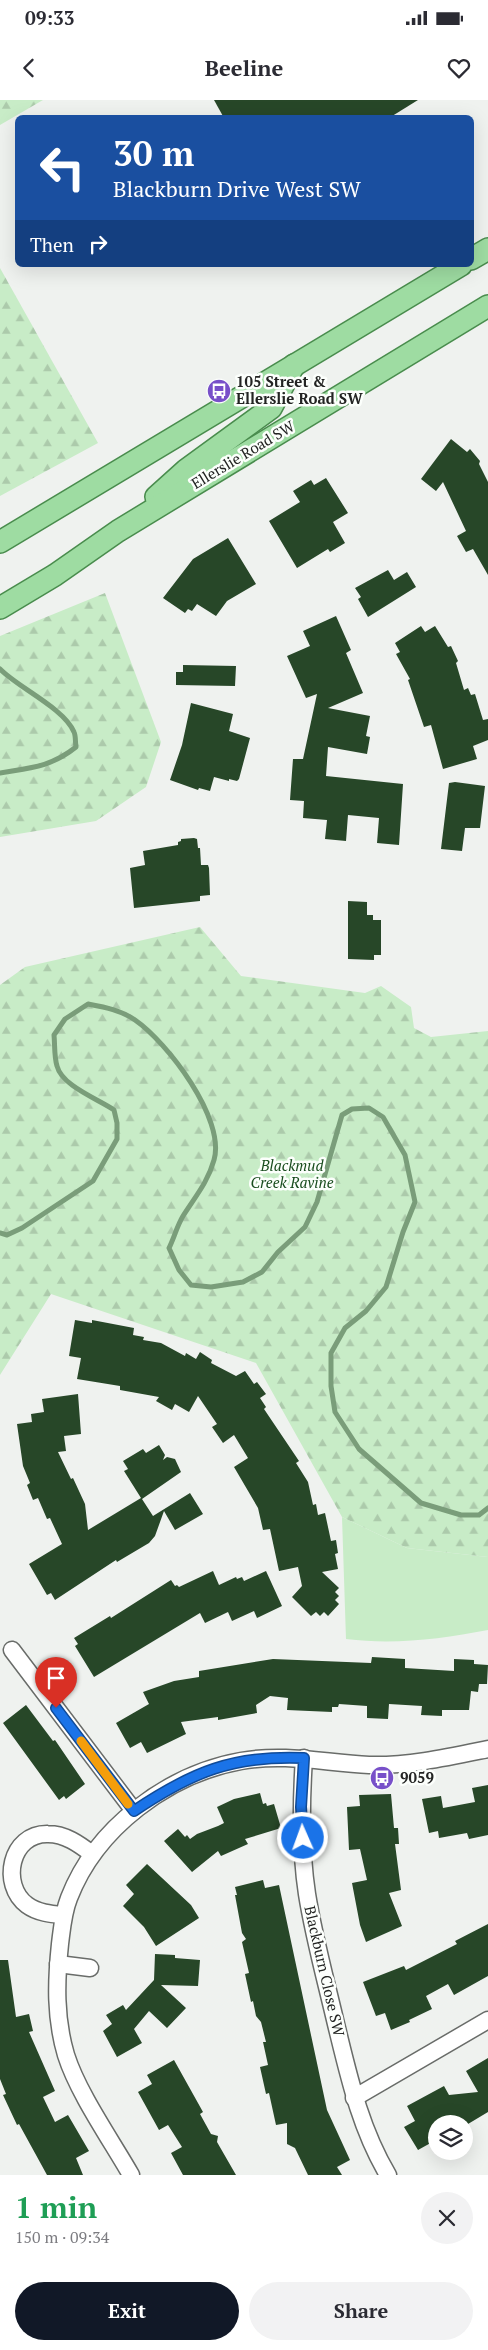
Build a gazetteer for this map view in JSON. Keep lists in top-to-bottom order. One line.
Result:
{"streets":{"main road":["Ellerslie Road SW"],"street":["Blackburn Close SW"]},"parks":["Blackmud Creek Ravine"],"places":{"bus stop":["105 Street & Ellerslie Road SW","9059"]},"page":{"status":"09:33","header":"Beeline","turn":["30 m","Blackburn Drive West SW"],"then":"Then","heading":["1 min","150 m · 09:34"],"buttons":["Exit","Share"]}}
